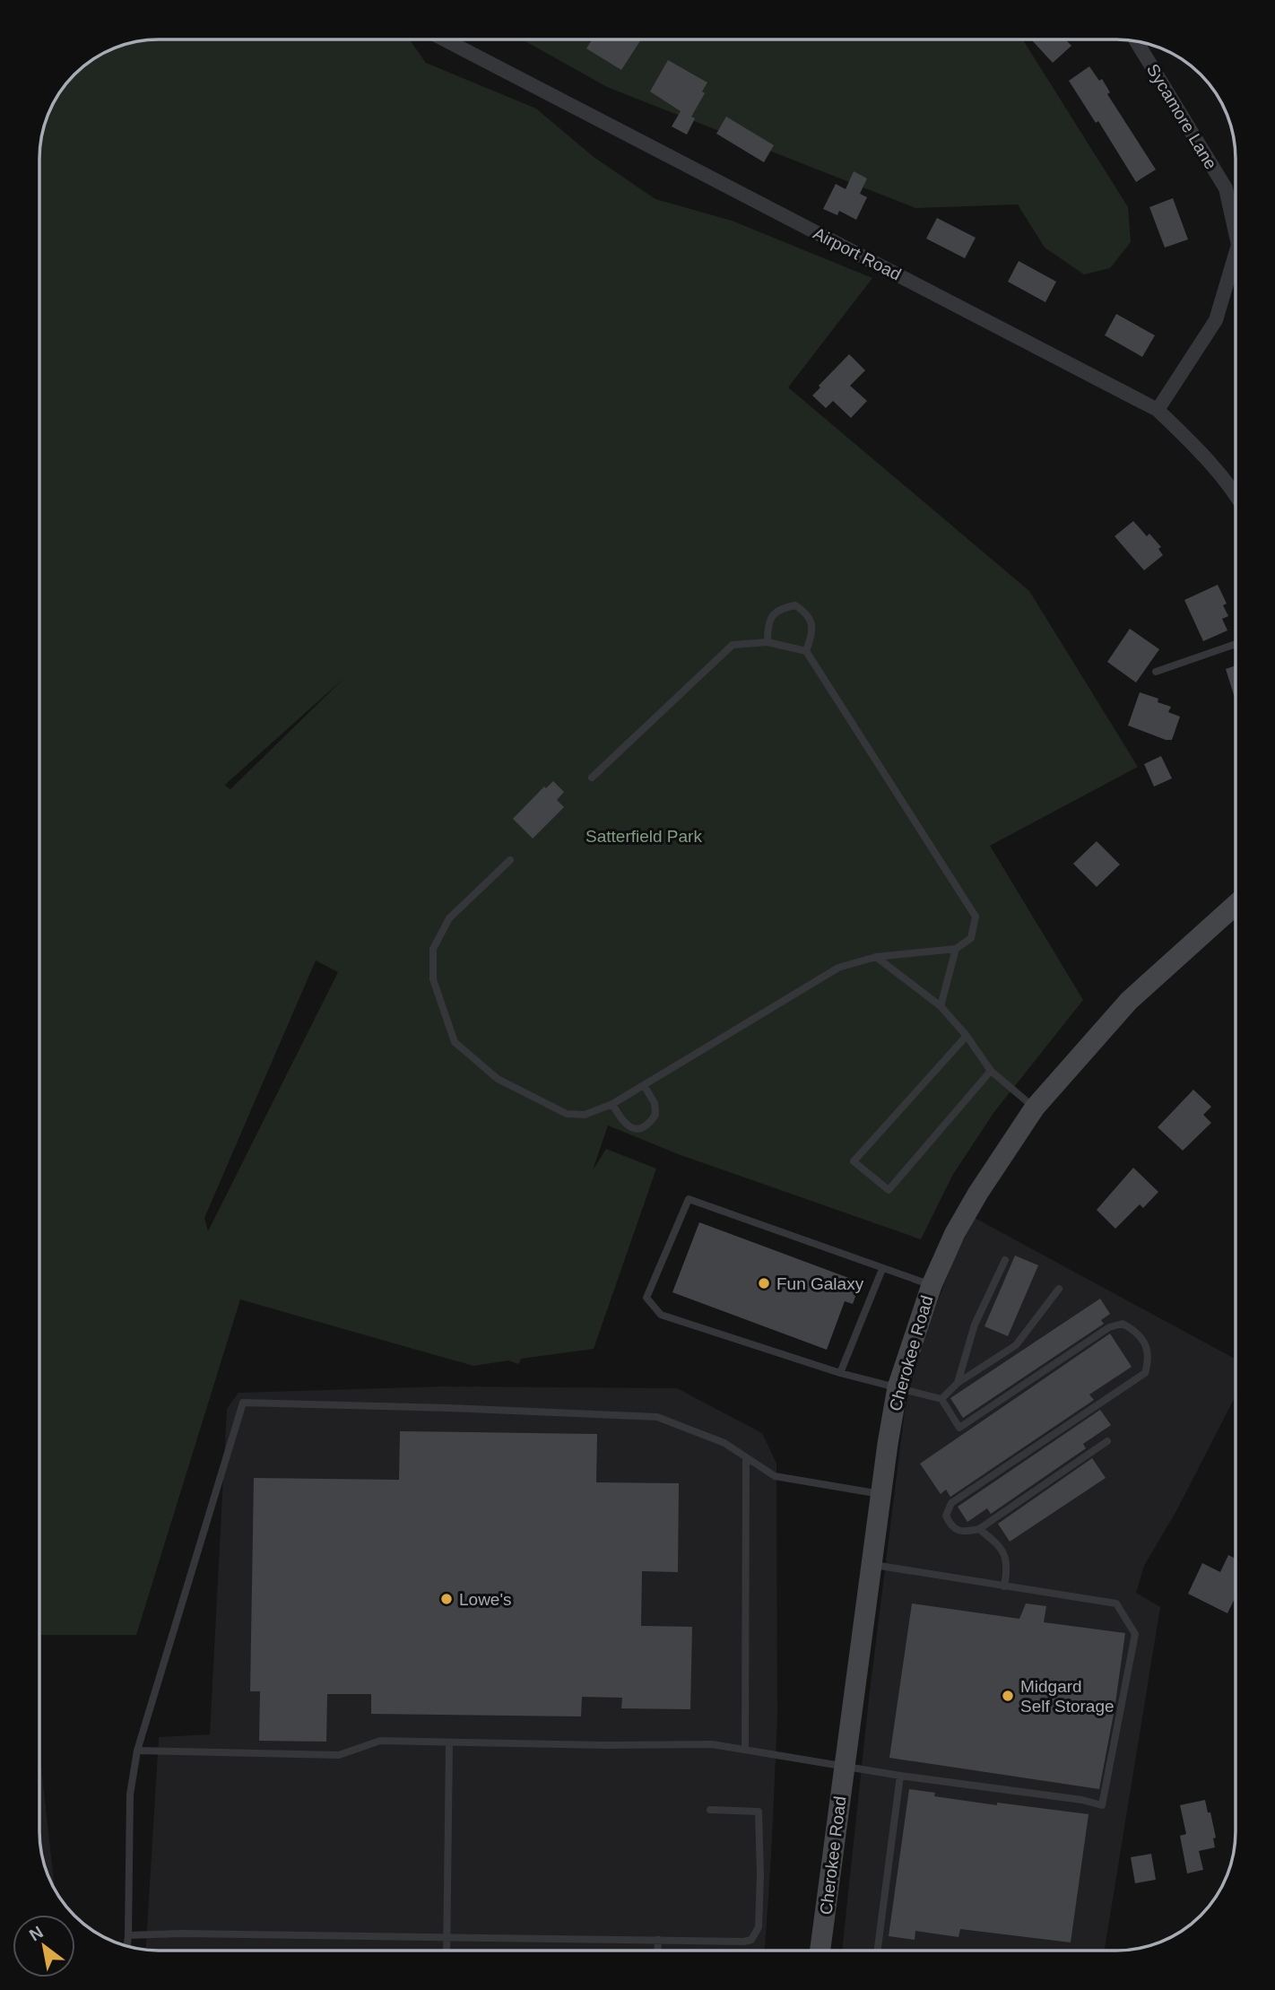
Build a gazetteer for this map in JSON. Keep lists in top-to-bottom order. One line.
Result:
{"streets":{"main road":["Cherokee Road"],"street":["Sycamore Lane","Airport Road"]},"crossings":[["Sycamore Lane","Airport Road"]],"parks":["Satterfield Park"],"places":["Fun Galaxy","Lowe's","Midgard Self Storage"],"north":"top left"}
